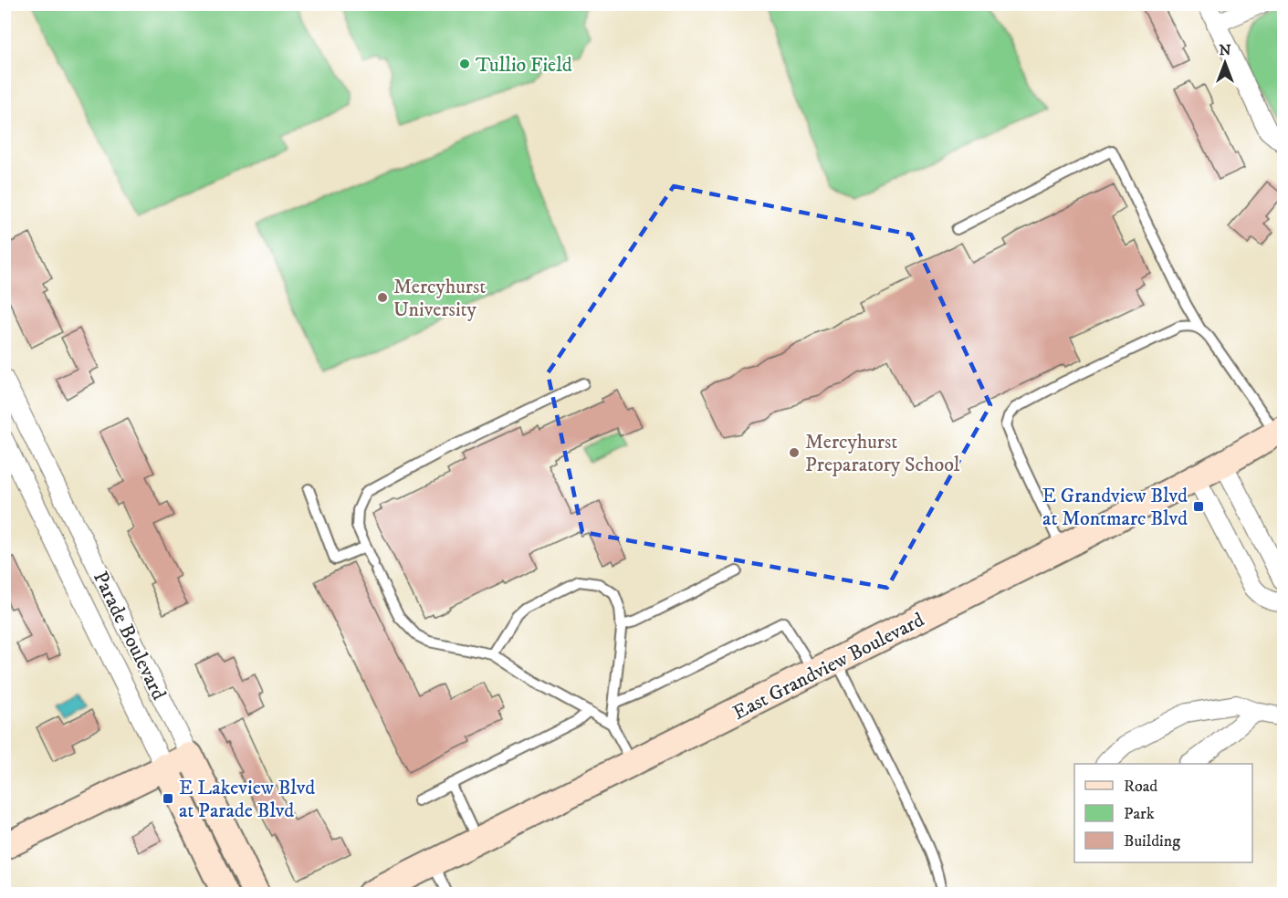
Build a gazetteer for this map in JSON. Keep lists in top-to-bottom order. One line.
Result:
{"streets":{"street":["Parade Boulevard","East Grandview Boulevard"]},"places":{"other":["Tullio Field","Mercyhurst University","Mercyhurst Preparatory School"],"transit":["E Grandview Blvd at Montmarc Blvd","E Lakeview Blvd at Parade Blvd"]},"legend":["Road","Park","Building"],"north":"top"}
